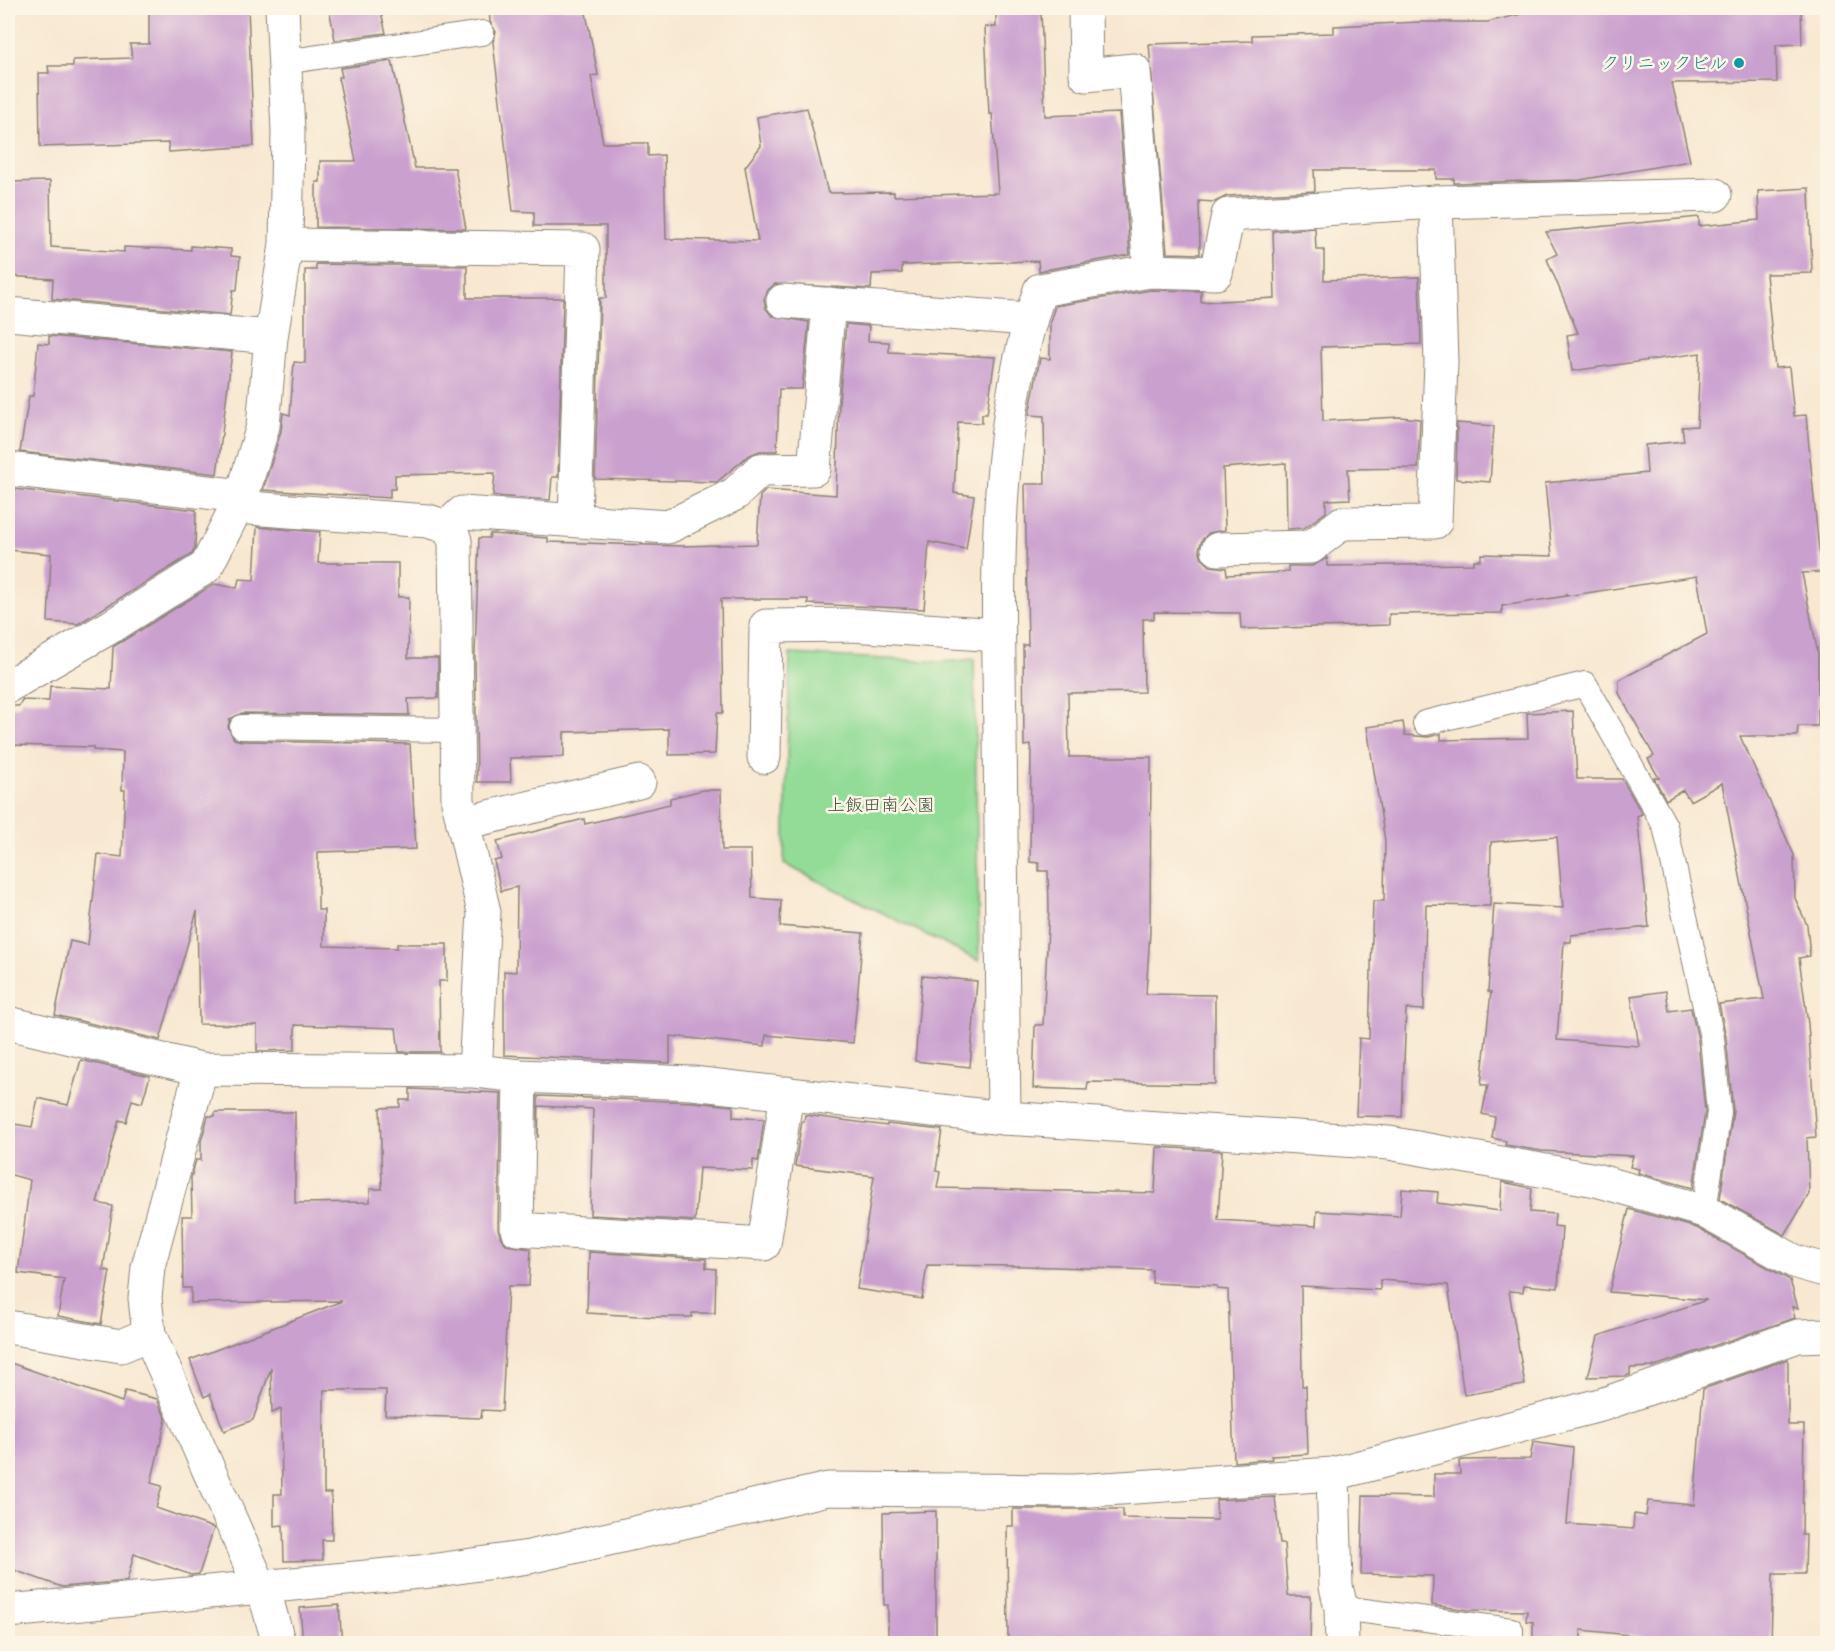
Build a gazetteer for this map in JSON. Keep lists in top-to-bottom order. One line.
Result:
{"parks":["上飯田南公園"],"places":["クリニックビル"]}
